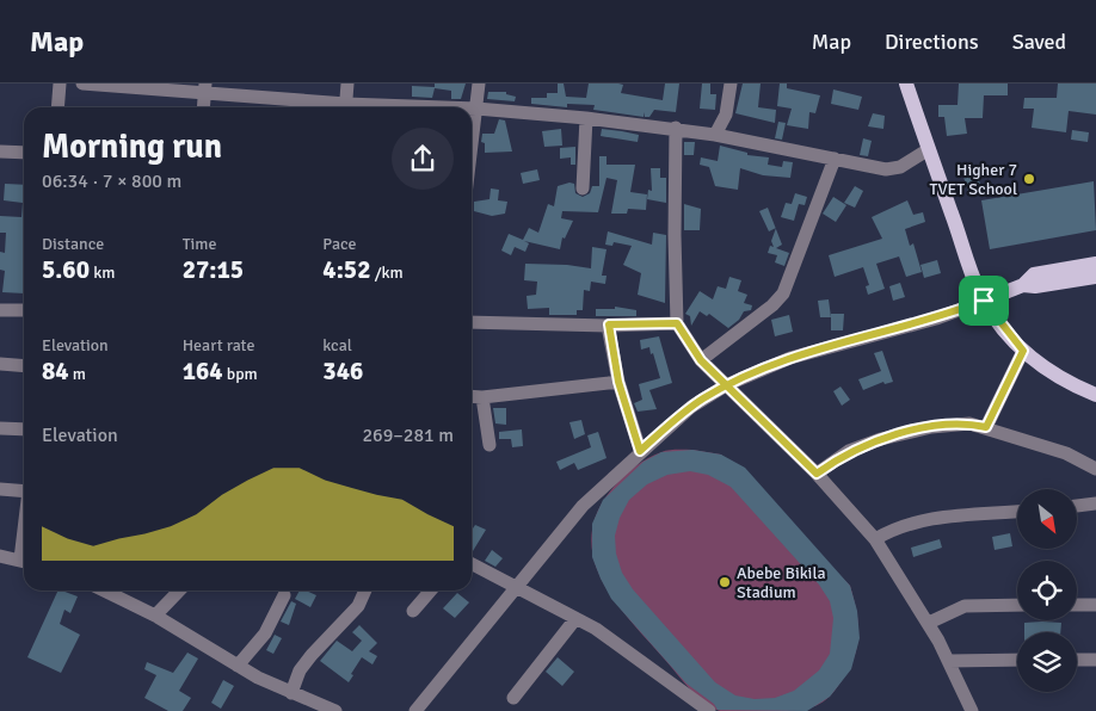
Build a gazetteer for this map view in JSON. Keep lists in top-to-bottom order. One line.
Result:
{"places":["Higher 7 TVET School","Abebe Bikila Stadium"],"north":"bottom right","page":{"header":"Map","nav":["Map","Directions","Saved"],"heading":["Morning run","06:34 · 7 × 800 m"],"stats":[["Distance","5.60 km"],["Time","27:15"],["Pace","4:52 /km"],["Elevation","84 m"],["Heart rate","164 bpm"],["kcal","346"]],"chart":["Elevation","269–281 m"]}}
